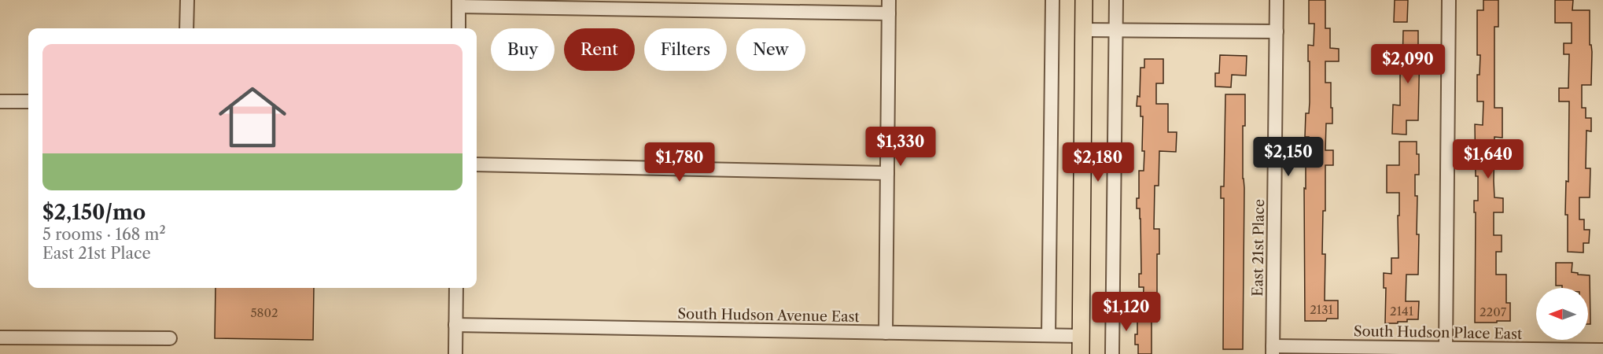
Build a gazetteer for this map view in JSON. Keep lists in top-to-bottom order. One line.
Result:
{"streets":{"street":["East 21st Place","South Hudson Avenue East","South Hudson Place East"]},"crossings":[["East 21st Place","South Hudson Place East"]],"house_numbers":["2131","2141","2207","5802"],"north":"left","page":{"chip":["Buy","Rent","Filters","New"],"list":[{"name":"$2,150/mo","note":"5 rooms · 168 m² · East 21st Place"}],"price":["$2,090","$1,330","$2,150","$1,640","$1,780","$2,180","$1,120"]}}
